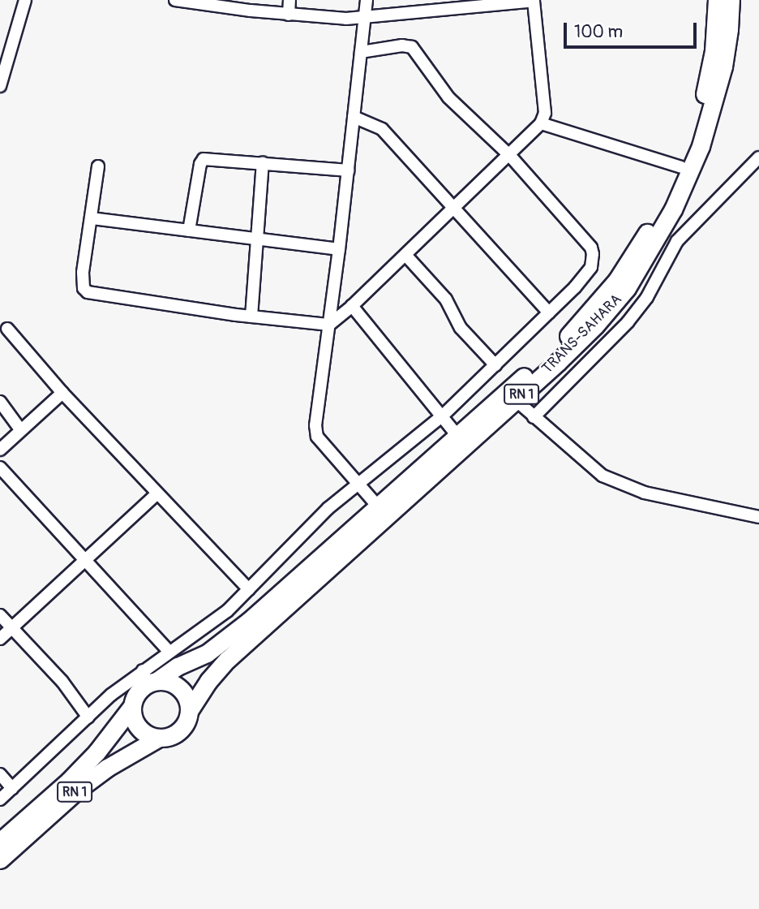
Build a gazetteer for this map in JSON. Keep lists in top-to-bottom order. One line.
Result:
{"streets":{"highway":["TRANS-SAHARA","RN 1"]},"crossings":[["TRANS-SAHARA","RN 1"]],"scale_bar":"100 m"}
